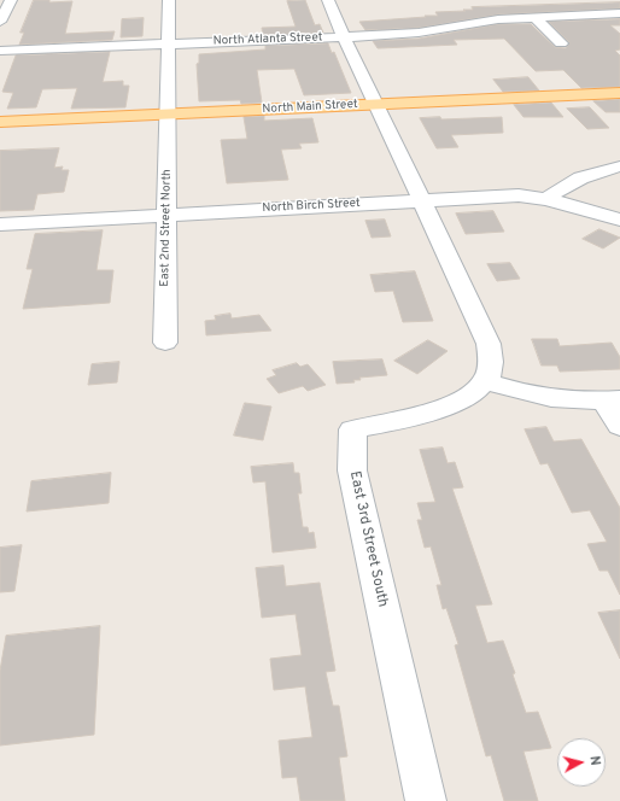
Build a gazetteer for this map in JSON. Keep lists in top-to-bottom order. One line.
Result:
{"streets":{"main road":["North Main Street"],"street":["North Atlanta Street","North Birch Street","East 2nd Street North","East 3rd Street South"]},"crossings":[["North Atlanta Street","East 2nd Street North"],["North Main Street","East 2nd Street North"],["North Birch Street","East 2nd Street North"]],"north":"right"}
